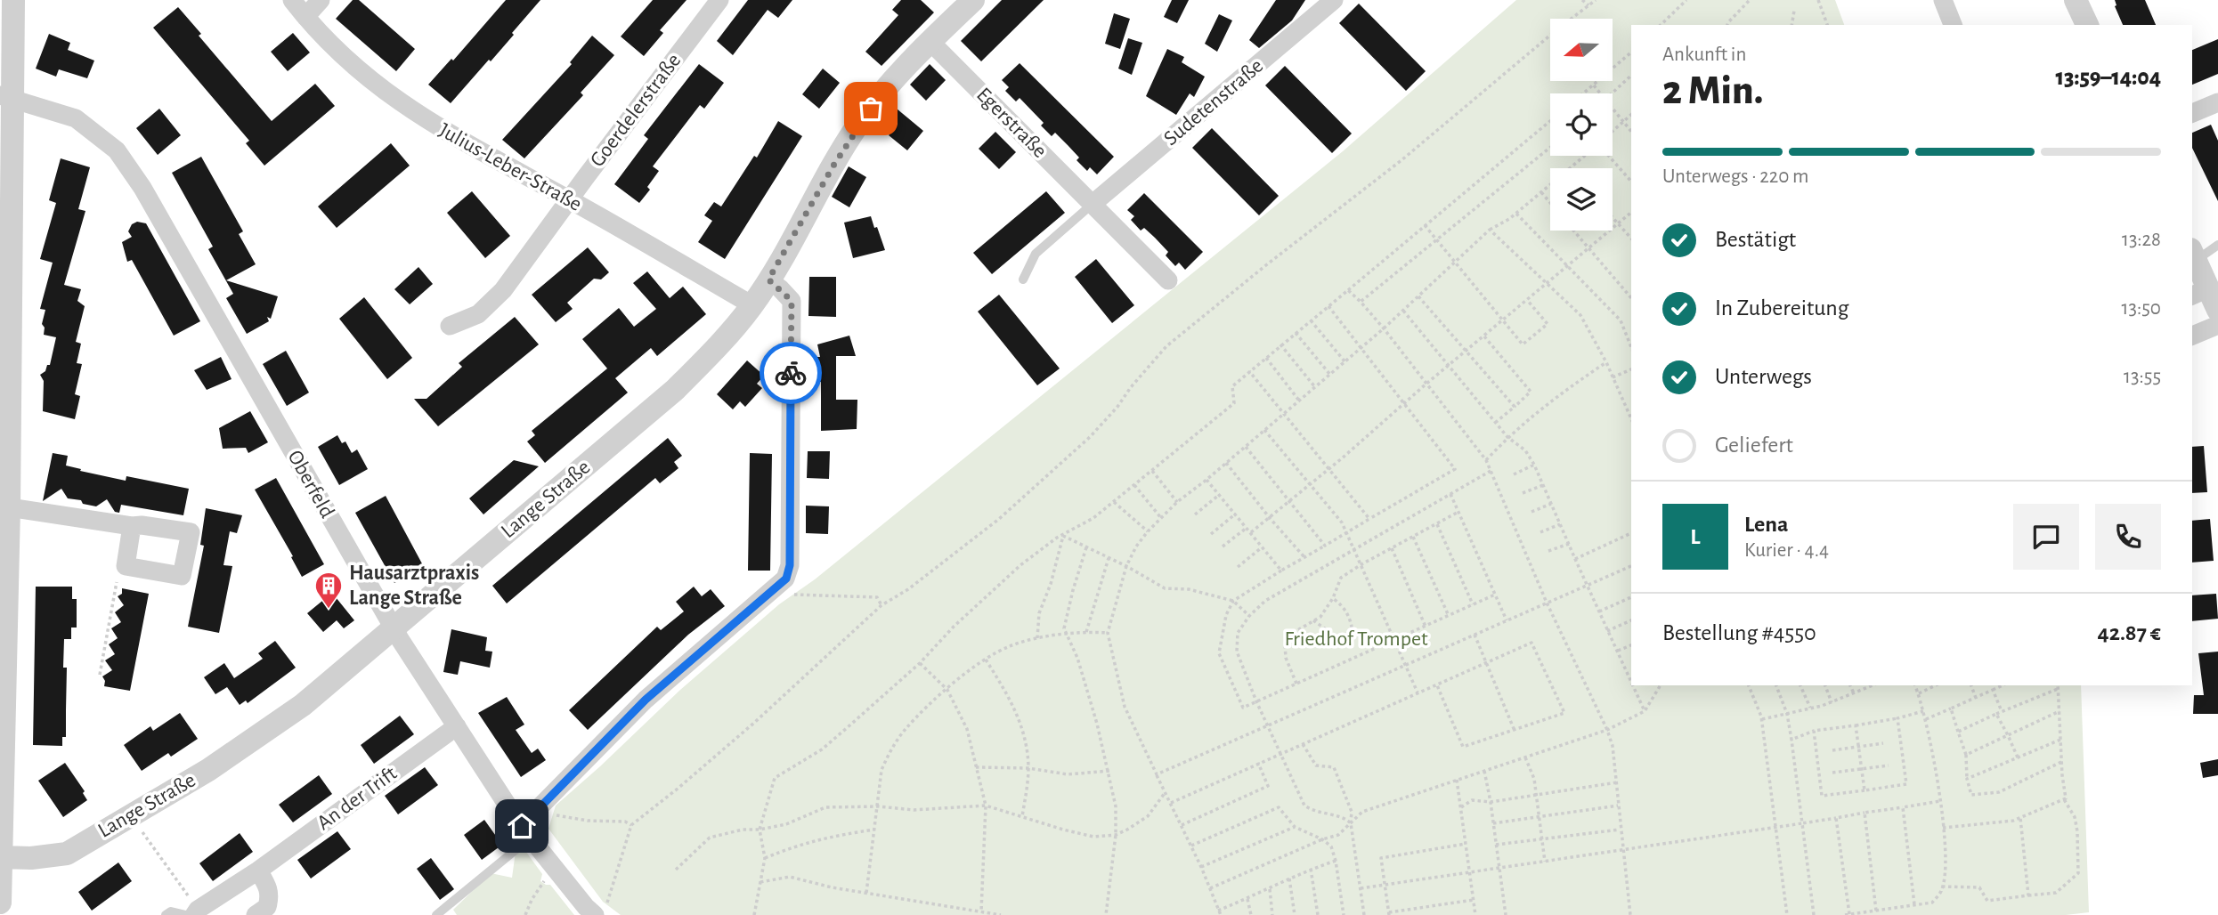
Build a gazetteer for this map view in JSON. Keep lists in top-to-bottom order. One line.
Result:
{"streets":{"street":["Sudetenstraße","Goerdelerstraße","Egerstraße","Julius-Leber-Straße","Oberfeld","Lange Straße","An der Trift"]},"crossings":[["Sudetenstraße","Egerstraße"],["Goerdelerstraße","Julius-Leber-Straße"],["Egerstraße","Lange Straße"],["Julius-Leber-Straße","Lange Straße"],["Oberfeld","Lange Straße"],["Oberfeld","An der Trift"]],"parks":["Friedhof Trompet"],"places":{"building":["Hausarztpraxis Lange Straße"]},"north":"left","page":{"heading":["2 Min.","Ankunft in","13:59–14:04"],"panel":["Lena","Kurier · 4.4","Bestellung #4550","42.87 €"],"bar":"Unterwegs · 220 m","list":[["Bestätigt","13:28"],["In Zubereitung","13:50"],["Unterwegs","13:55"],"Geliefert"],"round":"L"}}
